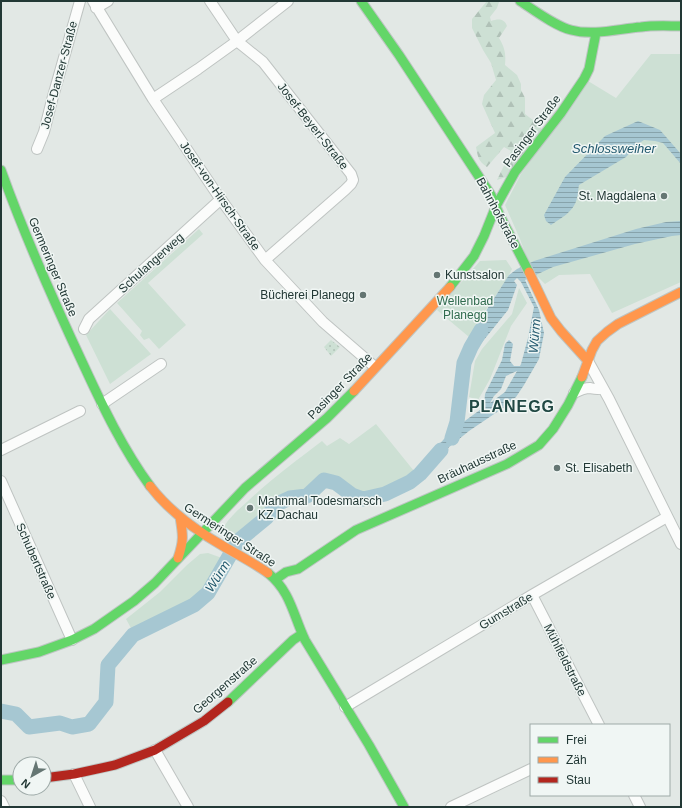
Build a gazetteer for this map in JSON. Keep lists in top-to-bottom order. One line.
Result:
{"streets":{"main road":["Pasinger Straße","Bahnhofstraße","Germeringer Straße","Bräuhausstraße","Georgenstraße"],"street":["Josef-Danzer-Straße","Josef-Beyerl-Straße","Josef-von-Hirsch-Straße","Schulangerweg","Schubertstraße","Gumstraße","Mühlfeldstraße"]},"crossings":[["Josef-Beyerl-Straße","Josef-von-Hirsch-Straße"],["Pasinger Straße","Josef-von-Hirsch-Straße"],["Pasinger Straße","Bahnhofstraße"],["Pasinger Straße","Germeringer Straße"],["Pasinger Straße","Schubertstraße"],["Josef-von-Hirsch-Straße","Schulangerweg"],["Bahnhofstraße","Bräuhausstraße"],["Bahnhofstraße","Gumstraße"],["Germeringer Straße","Bräuhausstraße"],["Germeringer Straße","Gumstraße"],["Germeringer Straße","Georgenstraße"],["Gumstraße","Mühlfeldstraße"]],"districts":["PLANEGG"],"water":["Schlossweiher","Würm"],"parks":["Wellenbad Planegg"],"places":["St. Magdalena","Kunstsalon","Bücherei Planegg","St. Elisabeth","Mahnmal Todesmarsch KZ Dachau"],"legend":["Frei","Zäh","Stau"],"north":"bottom left"}
